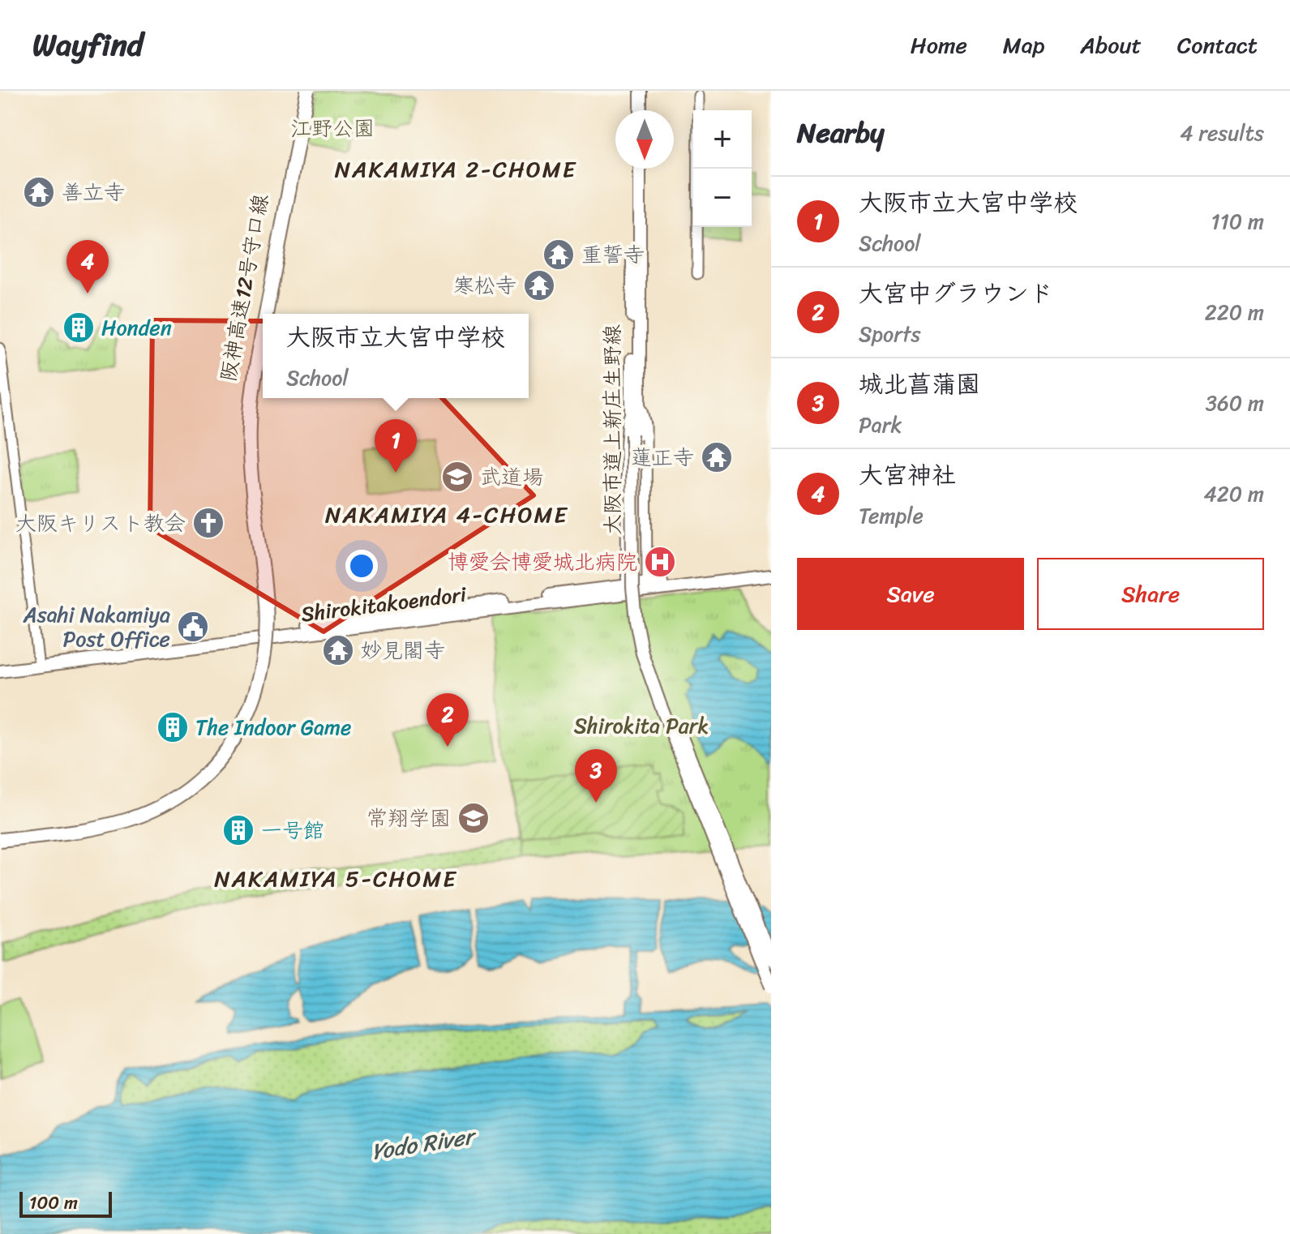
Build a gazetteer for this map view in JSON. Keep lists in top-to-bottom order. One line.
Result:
{"streets":{"highway":["阪神高速12号守口線"],"main road":["大阪市道上新庄生野線","Shirokitakoendori"]},"districts":["NAKAMIYA 2-CHOME","NAKAMIYA 4-CHOME","NAKAMIYA 5-CHOME"],"water":["Yodo River"],"parks":["江野公園","Shirokita Park"],"places":{"temple":["善立寺","重誓寺","寒松寺","蓮正寺","妙見閣寺"],"building":["Honden","The Indoor Game","一号館"],"school or university":["武道場","常翔学園"],"church":["大阪キリスト教会"],"hospital":["博愛会博愛城北病院"],"public building":["Asahi Nakamiya Post Office"]},"scale_bar":"100 m","north":"bottom","page":{"header":"Wayfind","nav":["Home","Map","About","Contact"],"heading":["Nearby","4 results"],"map_buttons":["+","−"],"list":[{"mark":"1","name":"大阪市立大宮中学校","note":"School","value":"110 m"},{"mark":"2","name":"大宮中グラウンド","note":"Sports","value":"220 m"},{"mark":"3","name":"城北菖蒲園","note":"Park","value":"360 m"},{"mark":"4","name":"大宮神社","note":"Temple","value":"420 m"}],"pins":["4","1","2","3"],"popup":["大阪市立大宮中学校","School"],"buttons":["Save","Share"],"scale":"100 m"}}
